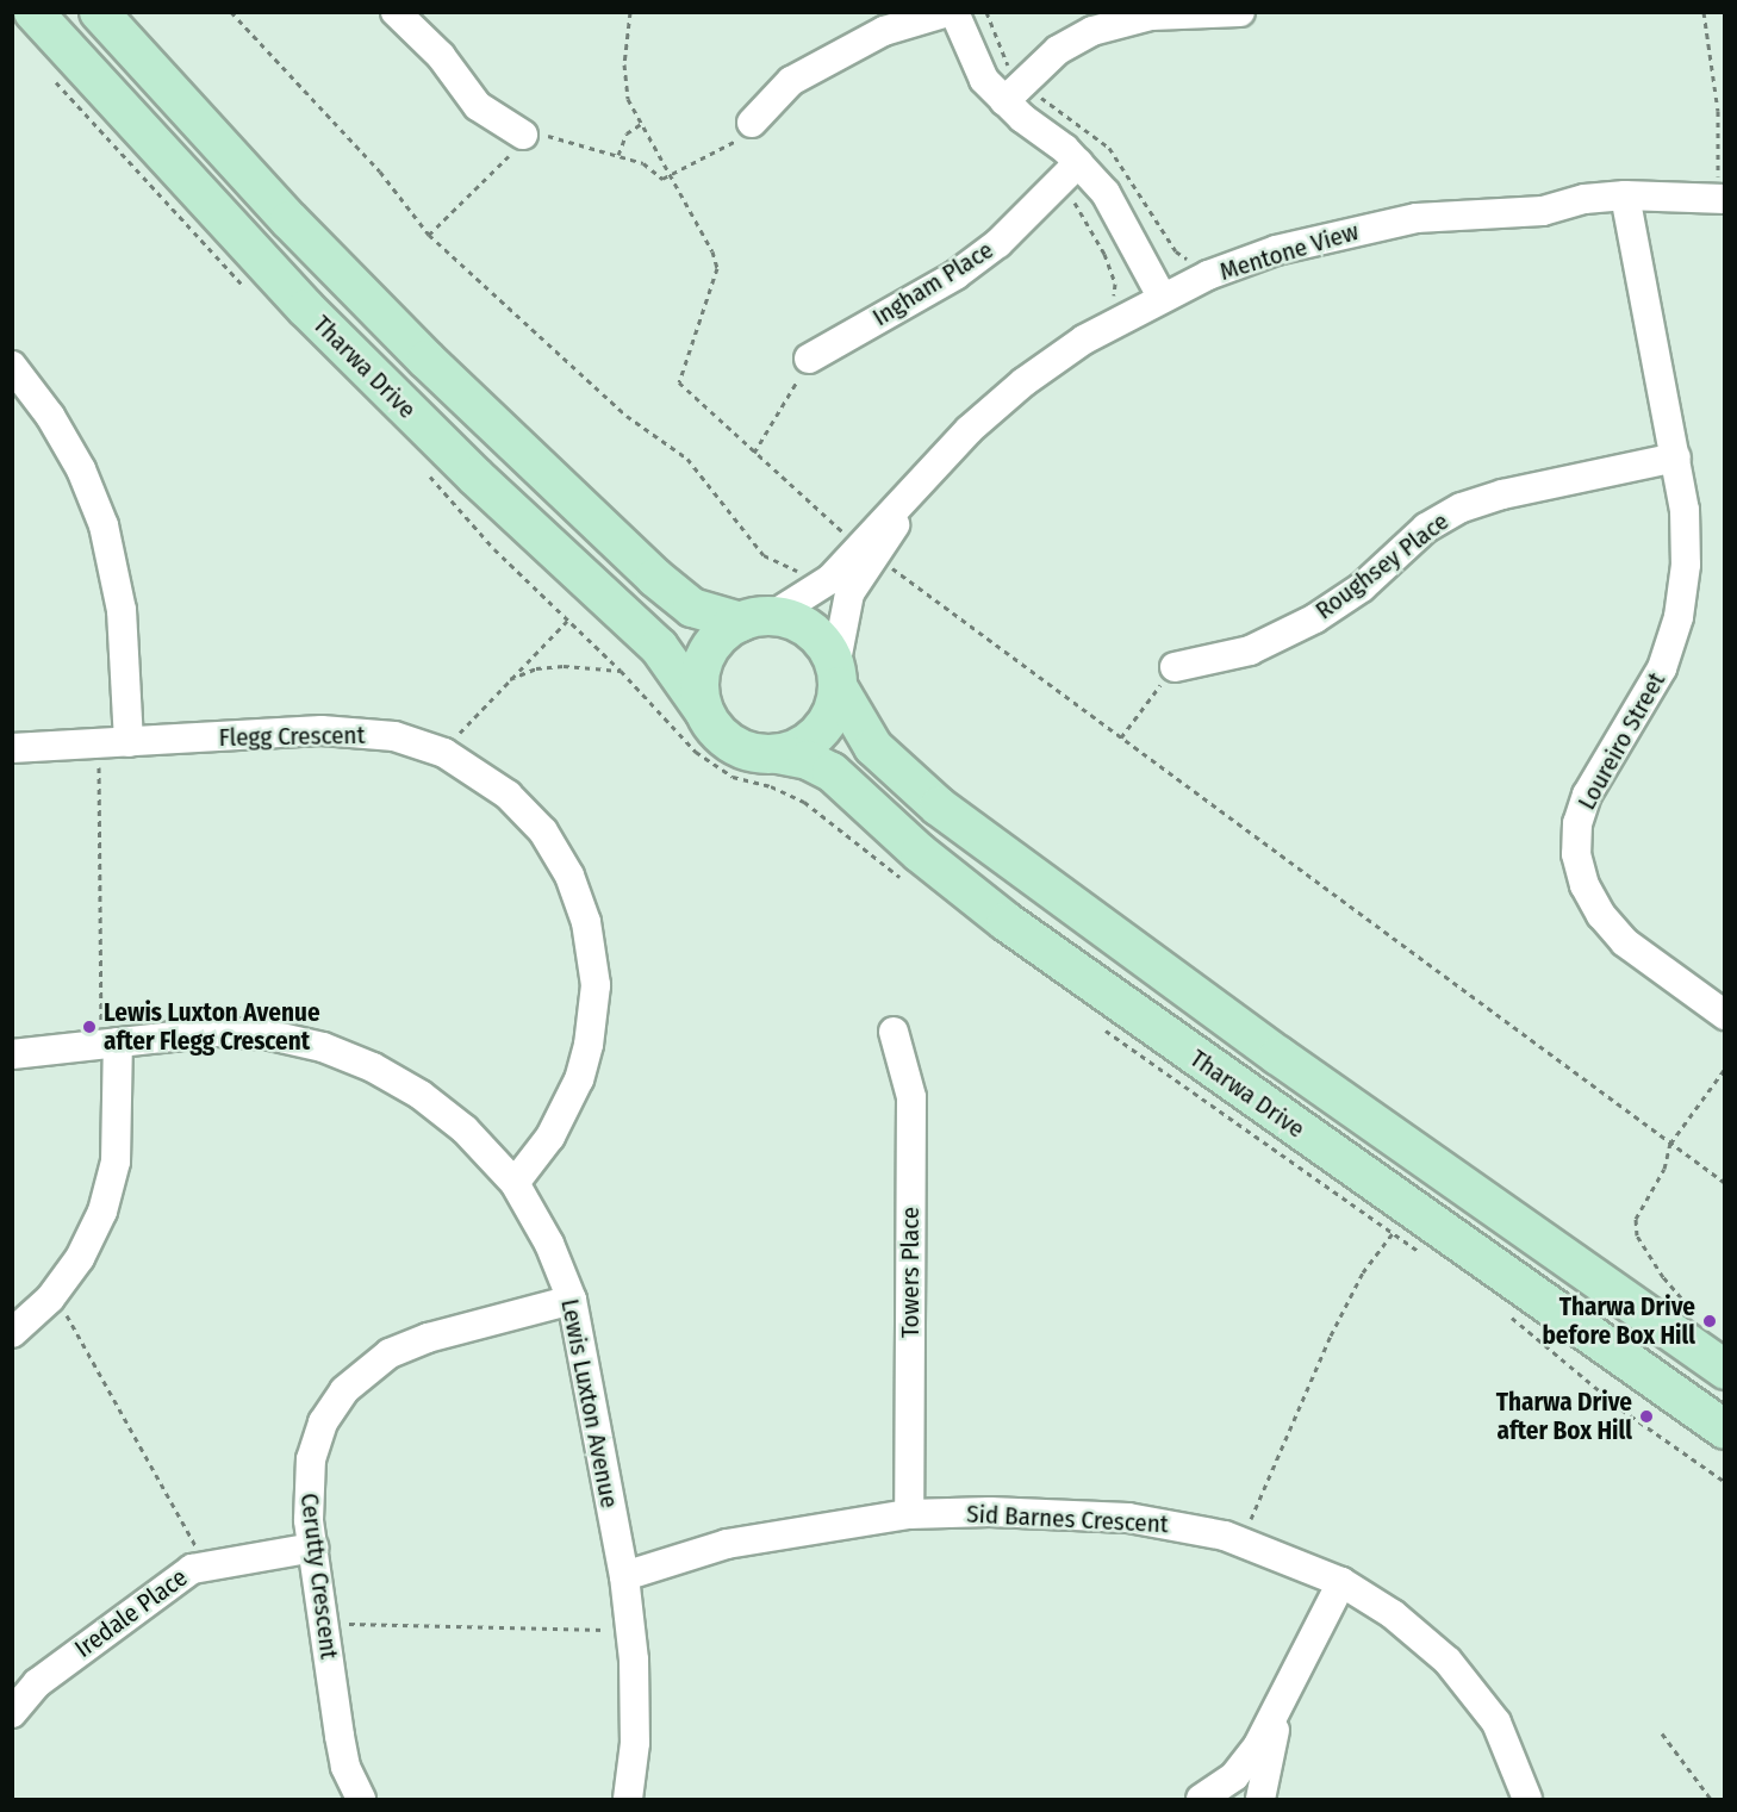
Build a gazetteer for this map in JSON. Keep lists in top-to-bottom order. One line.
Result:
{"streets":{"main road":["Tharwa Drive"],"street":["Mentone View","Ingham Place","Roughsey Place","Flegg Crescent","Loureiro Street","Towers Place","Lewis Luxton Avenue","Sid Barnes Crescent","Cerutty Crescent","Iredale Place"]},"crossings":[["Mentone View","Tharwa Drive"],["Mentone View","Loureiro Street"],["Roughsey Place","Loureiro Street"],["Flegg Crescent","Lewis Luxton Avenue"],["Towers Place","Sid Barnes Crescent"],["Lewis Luxton Avenue","Sid Barnes Crescent"],["Lewis Luxton Avenue","Cerutty Crescent"],["Cerutty Crescent","Iredale Place"]],"places":["Lewis Luxton Avenue after Flegg Crescent","Tharwa Drive before Box Hill","Tharwa Drive after Box Hill"]}
